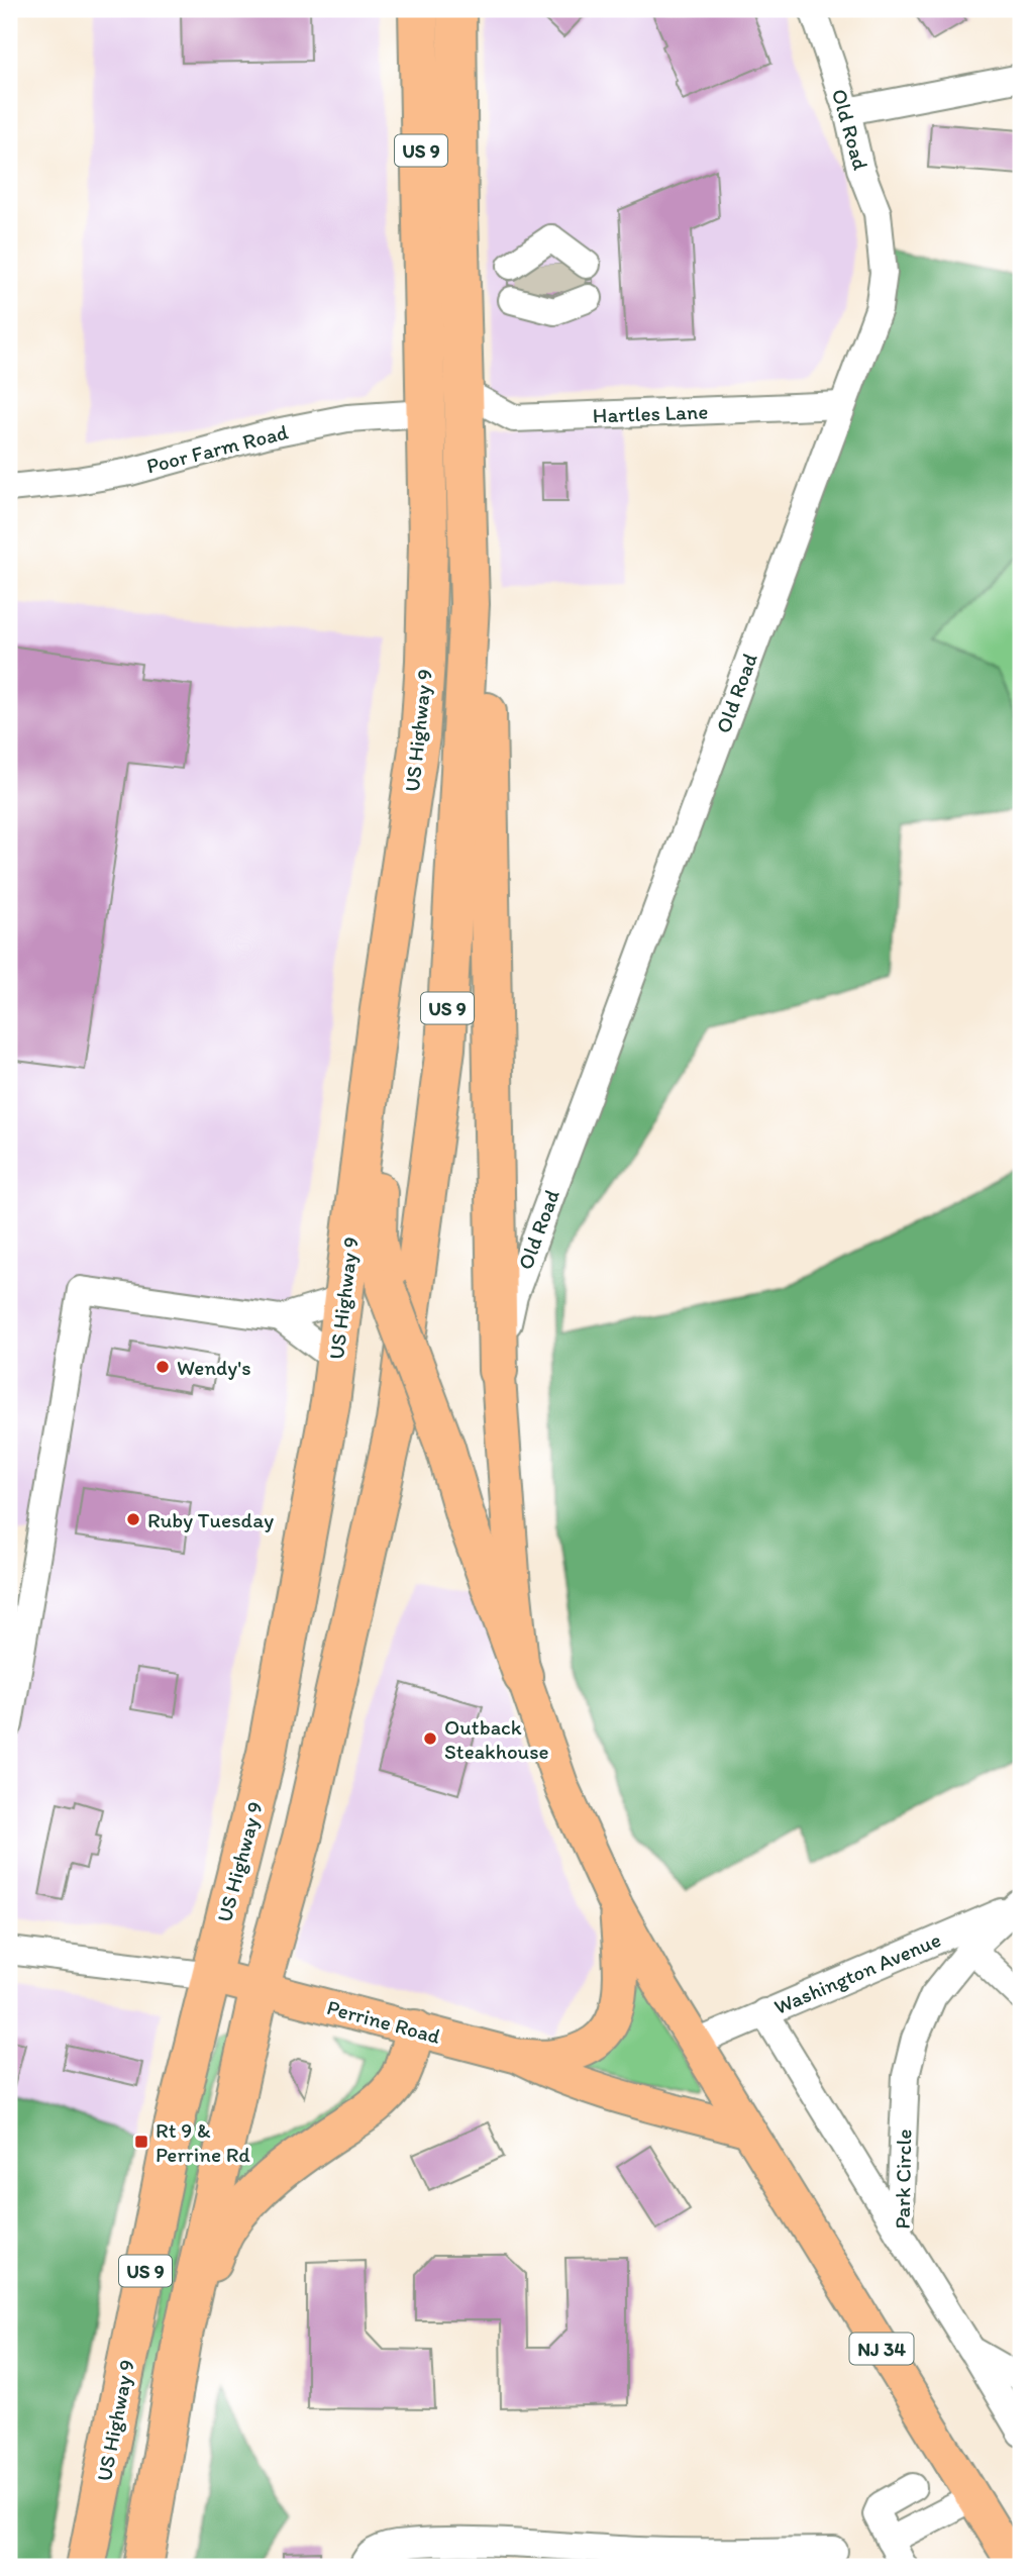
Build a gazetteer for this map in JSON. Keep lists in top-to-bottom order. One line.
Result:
{"streets":{"highway":["US 9","US Highway 9"],"main road":["Perrine Road","NJ 34"],"street":["Old Road","Hartles Lane","Poor Farm Road","Washington Avenue","Park Circle"]},"crossings":[["Old Road","Hartles Lane"],["Hartles Lane","US Highway 9"],["Poor Farm Road","US Highway 9"],["US Highway 9","Perrine Road"],["Washington Avenue","Park Circle"],["Washington Avenue","NJ 34"],["Perrine Road","NJ 34"]],"places":{"other":["Wendy's","Ruby Tuesday","Outback Steakhouse"],"transit":["Rt 9 & Perrine Rd"]}}
